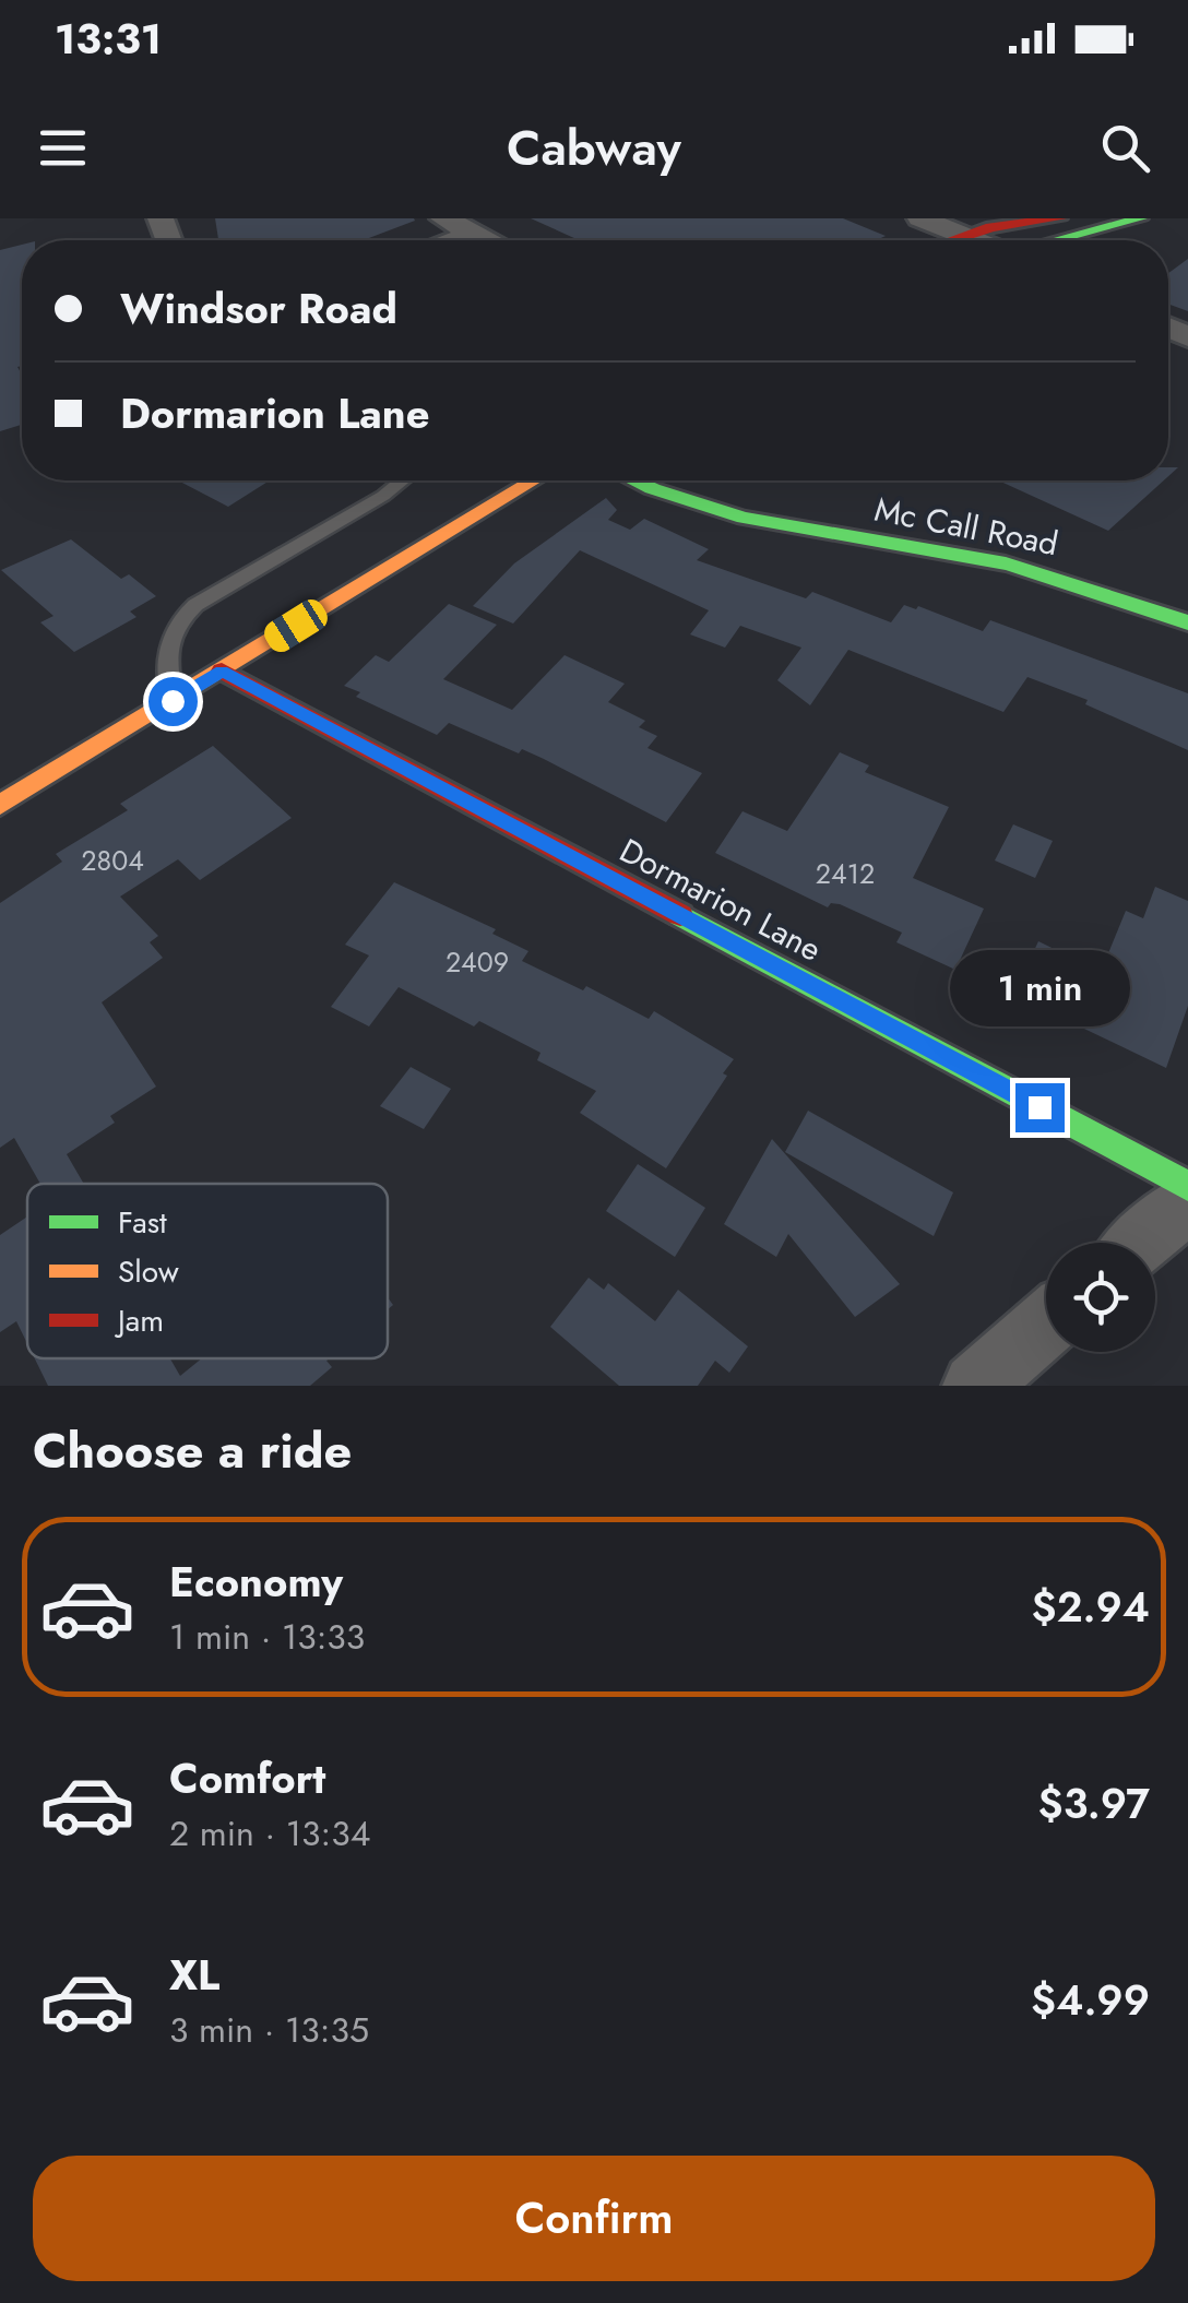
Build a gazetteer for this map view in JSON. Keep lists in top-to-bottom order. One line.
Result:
{"streets":{"street":["Mc Call Road","Dormarion Lane"]},"house_numbers":["2804","2412","2409"],"legend":["Fast","Slow","Jam"],"page":{"status":"13:31","header":"Cabway","banner":["Windsor Road","Dormarion Lane"],"bubble":"1 min","heading":"Choose a ride","list":[{"name":"Economy","note":"1 min · 13:33","value":"$2.94"},{"name":"Comfort","note":"2 min · 13:34","value":"$3.97"},{"name":"XL","note":"3 min · 13:35","value":"$4.99"}],"buttons":"Confirm"}}
